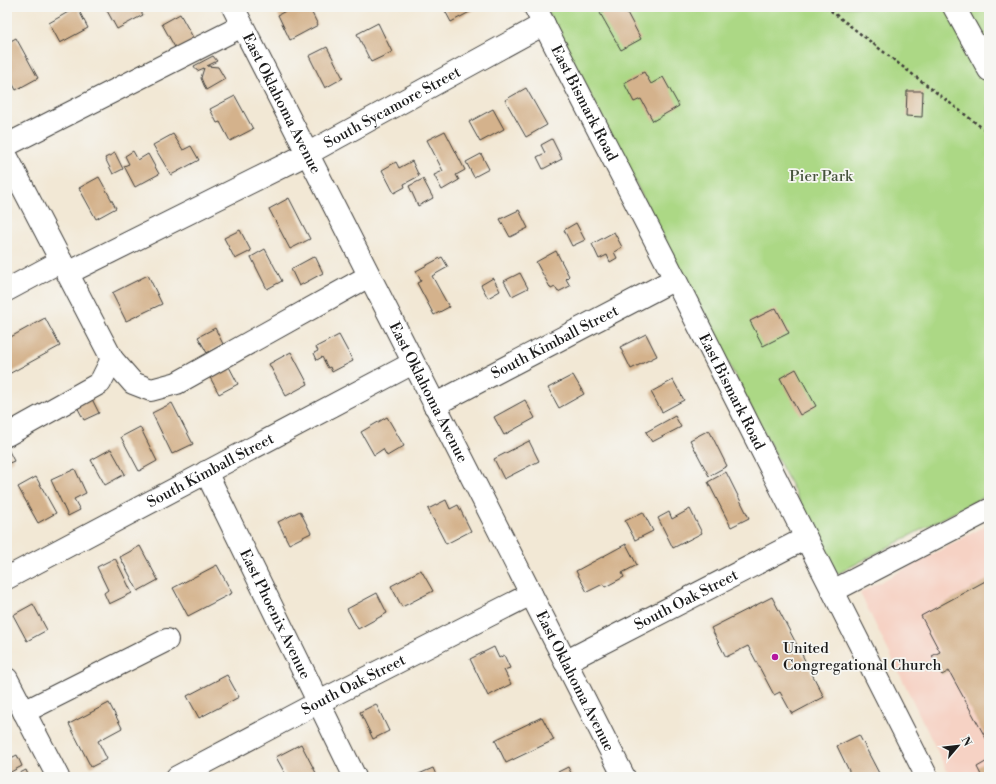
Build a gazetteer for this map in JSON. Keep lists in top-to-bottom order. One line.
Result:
{"streets":{"street":["East Oklahoma Avenue","East Bismark Road","South Sycamore Street","South Kimball Street","South Oak Street","East Phoenix Avenue"]},"crossings":[["East Oklahoma Avenue","South Sycamore Street"],["East Oklahoma Avenue","South Kimball Street"],["East Oklahoma Avenue","South Oak Street"],["East Bismark Road","South Sycamore Street"],["East Bismark Road","South Kimball Street"],["East Bismark Road","South Oak Street"],["South Kimball Street","East Phoenix Avenue"],["South Oak Street","East Phoenix Avenue"]],"parks":["Pier Park"],"places":["United Congregational Church"],"north":"top right"}
